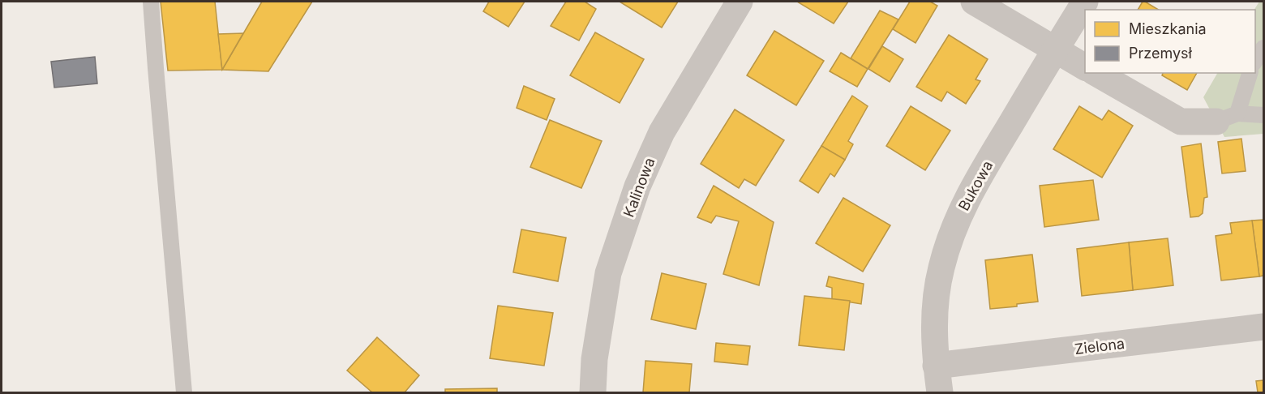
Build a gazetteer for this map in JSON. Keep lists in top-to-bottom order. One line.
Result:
{"streets":{"street":["Bukowa","Kalinowa","Zielona"]},"crossings":[["Bukowa","Zielona"]],"legend":["Mieszkania","Przemysł"]}
